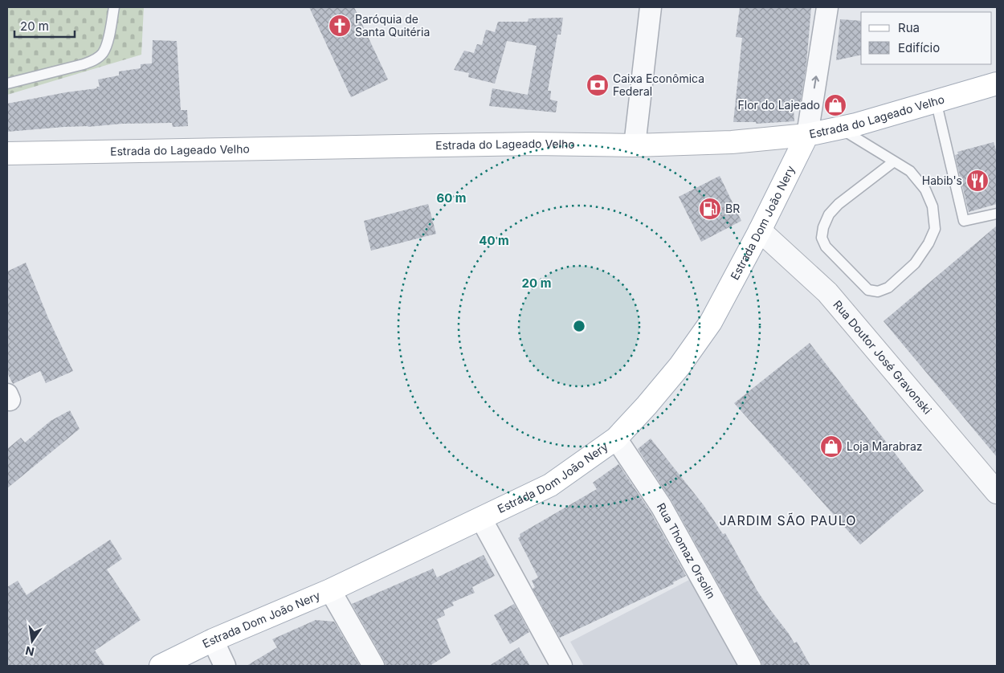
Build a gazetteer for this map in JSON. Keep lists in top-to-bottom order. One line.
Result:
{"streets":{"main road":["Estrada do Lageado Velho","Estrada Dom João Nery"],"street":["Rua Doutor José Gravonski","Rua Thomaz Orsolin"]},"crossings":[["Estrada do Lageado Velho","Estrada Dom João Nery"],["Estrada Dom João Nery","Rua Doutor José Gravonski"],["Estrada Dom João Nery","Rua Thomaz Orsolin"]],"districts":["JARDIM SÃO PAULO"],"places":{"church":["Paróquia de Santa Quitéria"],"bank":["Caixa Econômica Federal"],"shop":["Flor do Lajeado","Loja Marabraz"],"restaurant":["Habib's"],"fuel station":["BR"]},"legend":["Rua","Edifício"],"scale_bar":"20 m","north":"bottom","rings":["60 m","40 m","20 m"]}
